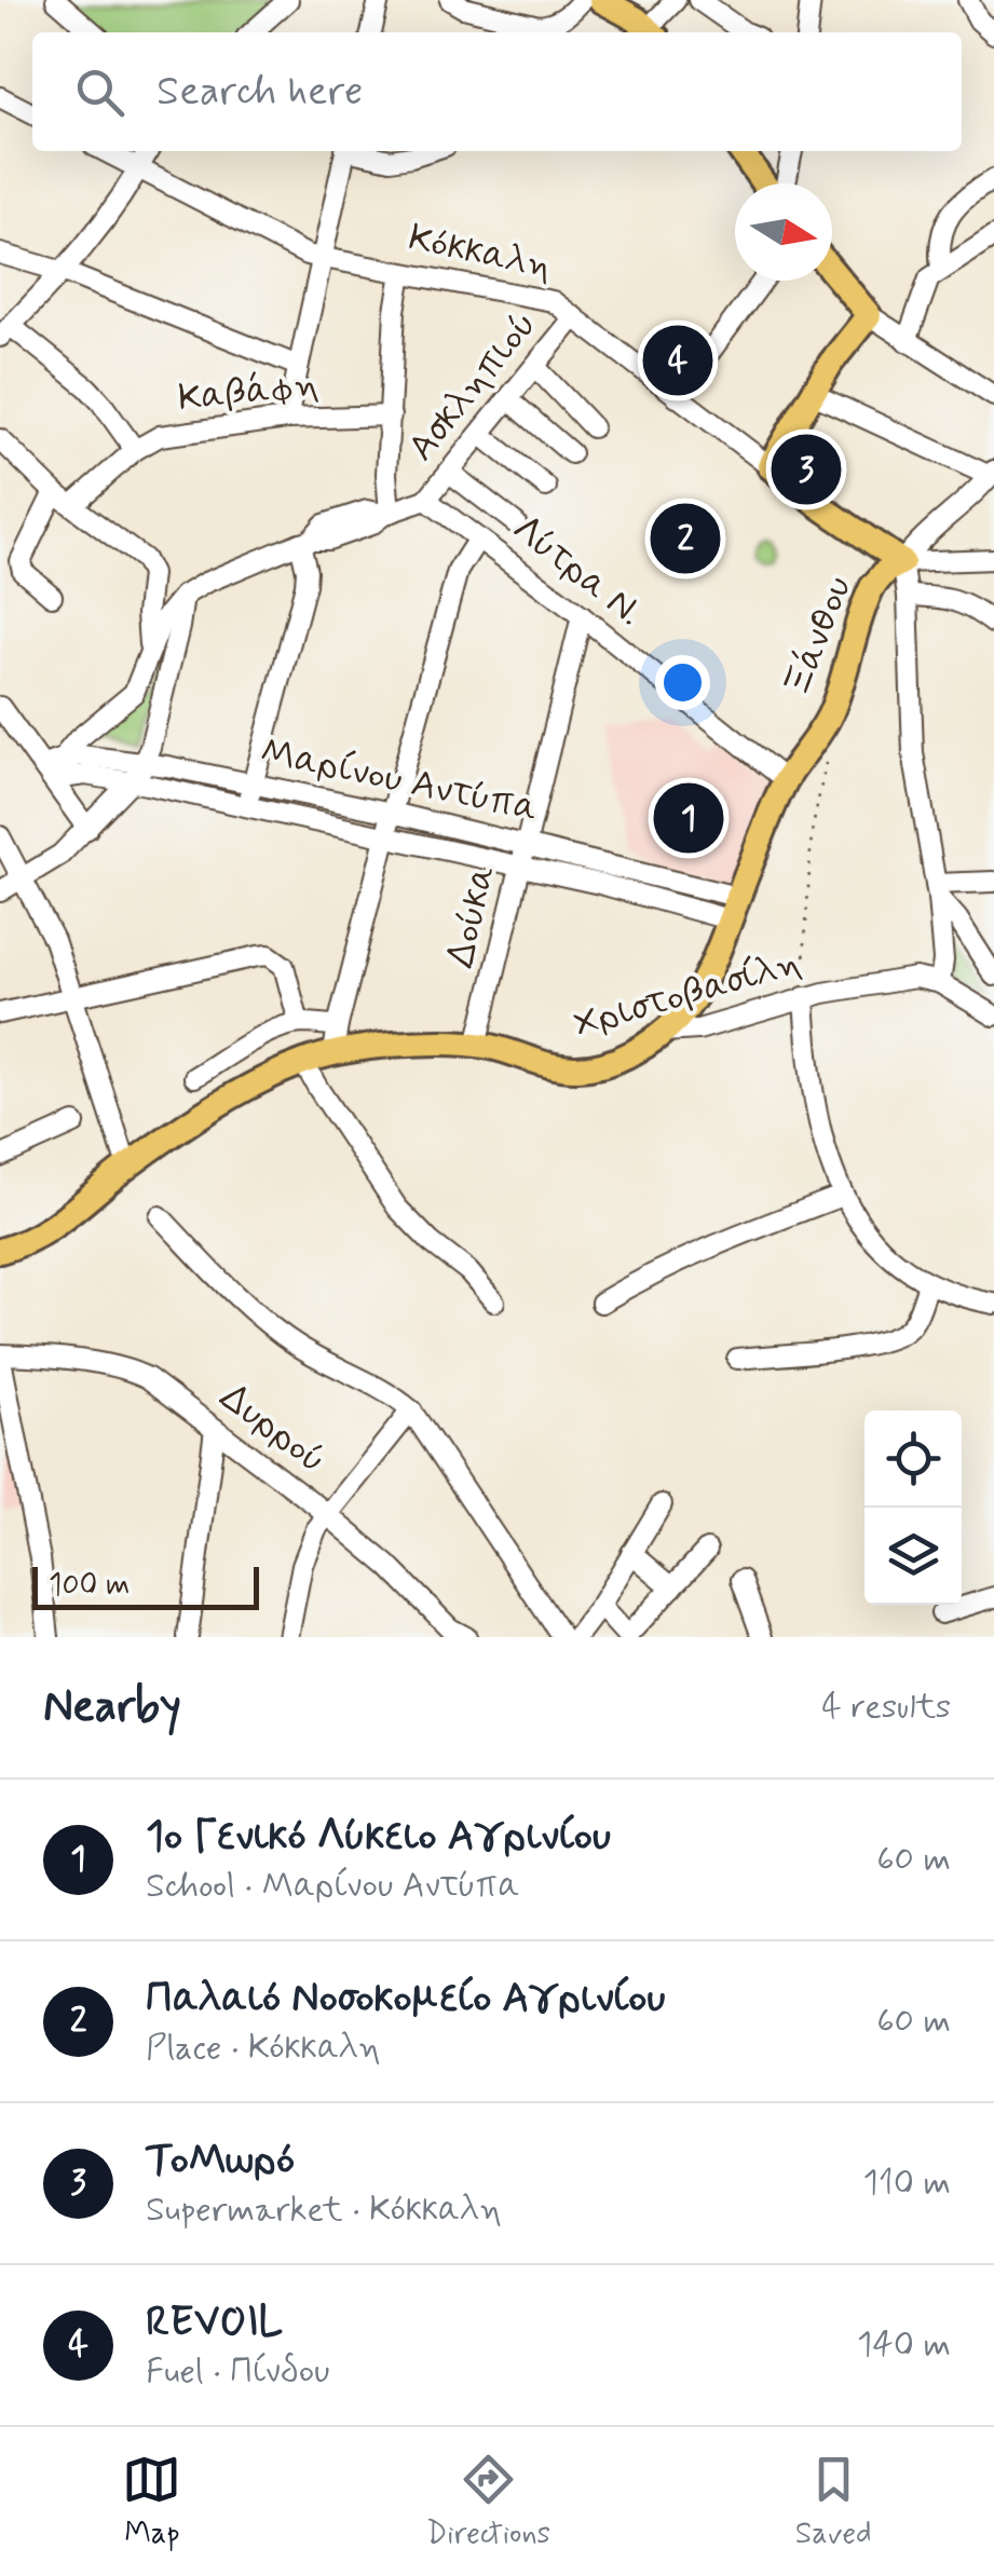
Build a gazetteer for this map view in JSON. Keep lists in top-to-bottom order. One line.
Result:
{"streets":{"main road":["Κόκκαλη","Ξάνθου","Χριστοβασίλη"],"street":["Ασκληπιού","Καβάφη","Λύτρα Ν.","Μαρίνου Αντύπα","Δούκα","Δυρρού"]},"crossings":[["Κόκκαλη","Ασκληπιού"],["Κόκκαλη","Ξάνθου"],["Ασκληπιού","Λύτρα Ν."],["Λύτρα Ν.","Ξάνθου"],["Λύτρα Ν.","Δούκα"],["Ξάνθου","Μαρίνου Αντύπα"],["Ξάνθου","Χριστοβασίλη"],["Μαρίνου Αντύπα","Δούκα"],["Δούκα","Χριστοβασίλη"]],"scale_bar":"100 m","north":"right","page":{"search":"Search here","pins":["4","3","2","1"],"scale":"100 m","heading":["Nearby","4 results"],"list":[{"mark":"1","name":"1ο Γενικό Λύκειο Αγρινίου","note":"School · Μαρίνου Αντύπα","value":"60 m"},{"mark":"2","name":"Παλαιό Νοσοκομείο Αγρινίου","note":"Place · Κόκκαλη","value":"60 m"},{"mark":"3","name":"ΤοΜωρό","note":"Supermarket · Κόκκαλη","value":"110 m"},{"mark":"4","name":"REVOIL","note":"Fuel · Πίνδου","value":"140 m"}],"nav":["Map","Directions","Saved"]}}
